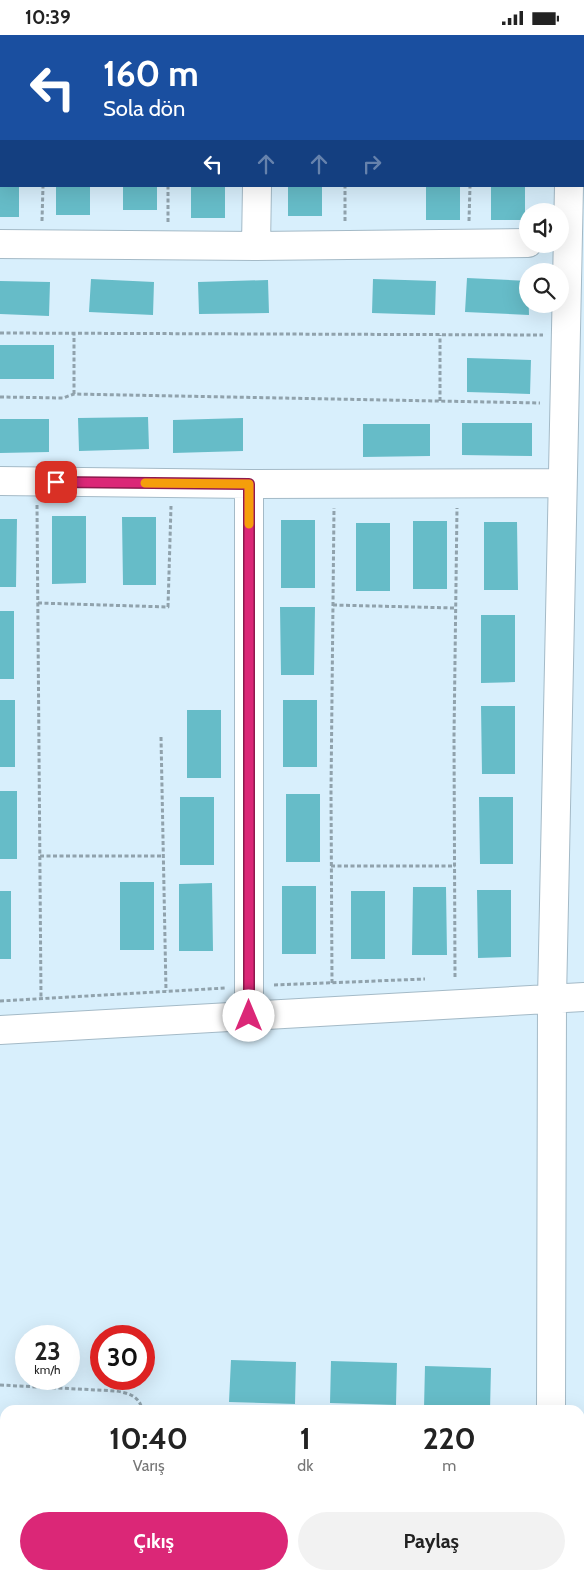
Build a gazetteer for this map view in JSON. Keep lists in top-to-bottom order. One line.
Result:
{"page":{"status":"10:39","turn":["160 m","Sola dön"],"speed":"23 km/h","limit":"30","eta":["10:40","Varış","1","dk","220","m"],"buttons":["Çıkış","Paylaş"]}}
